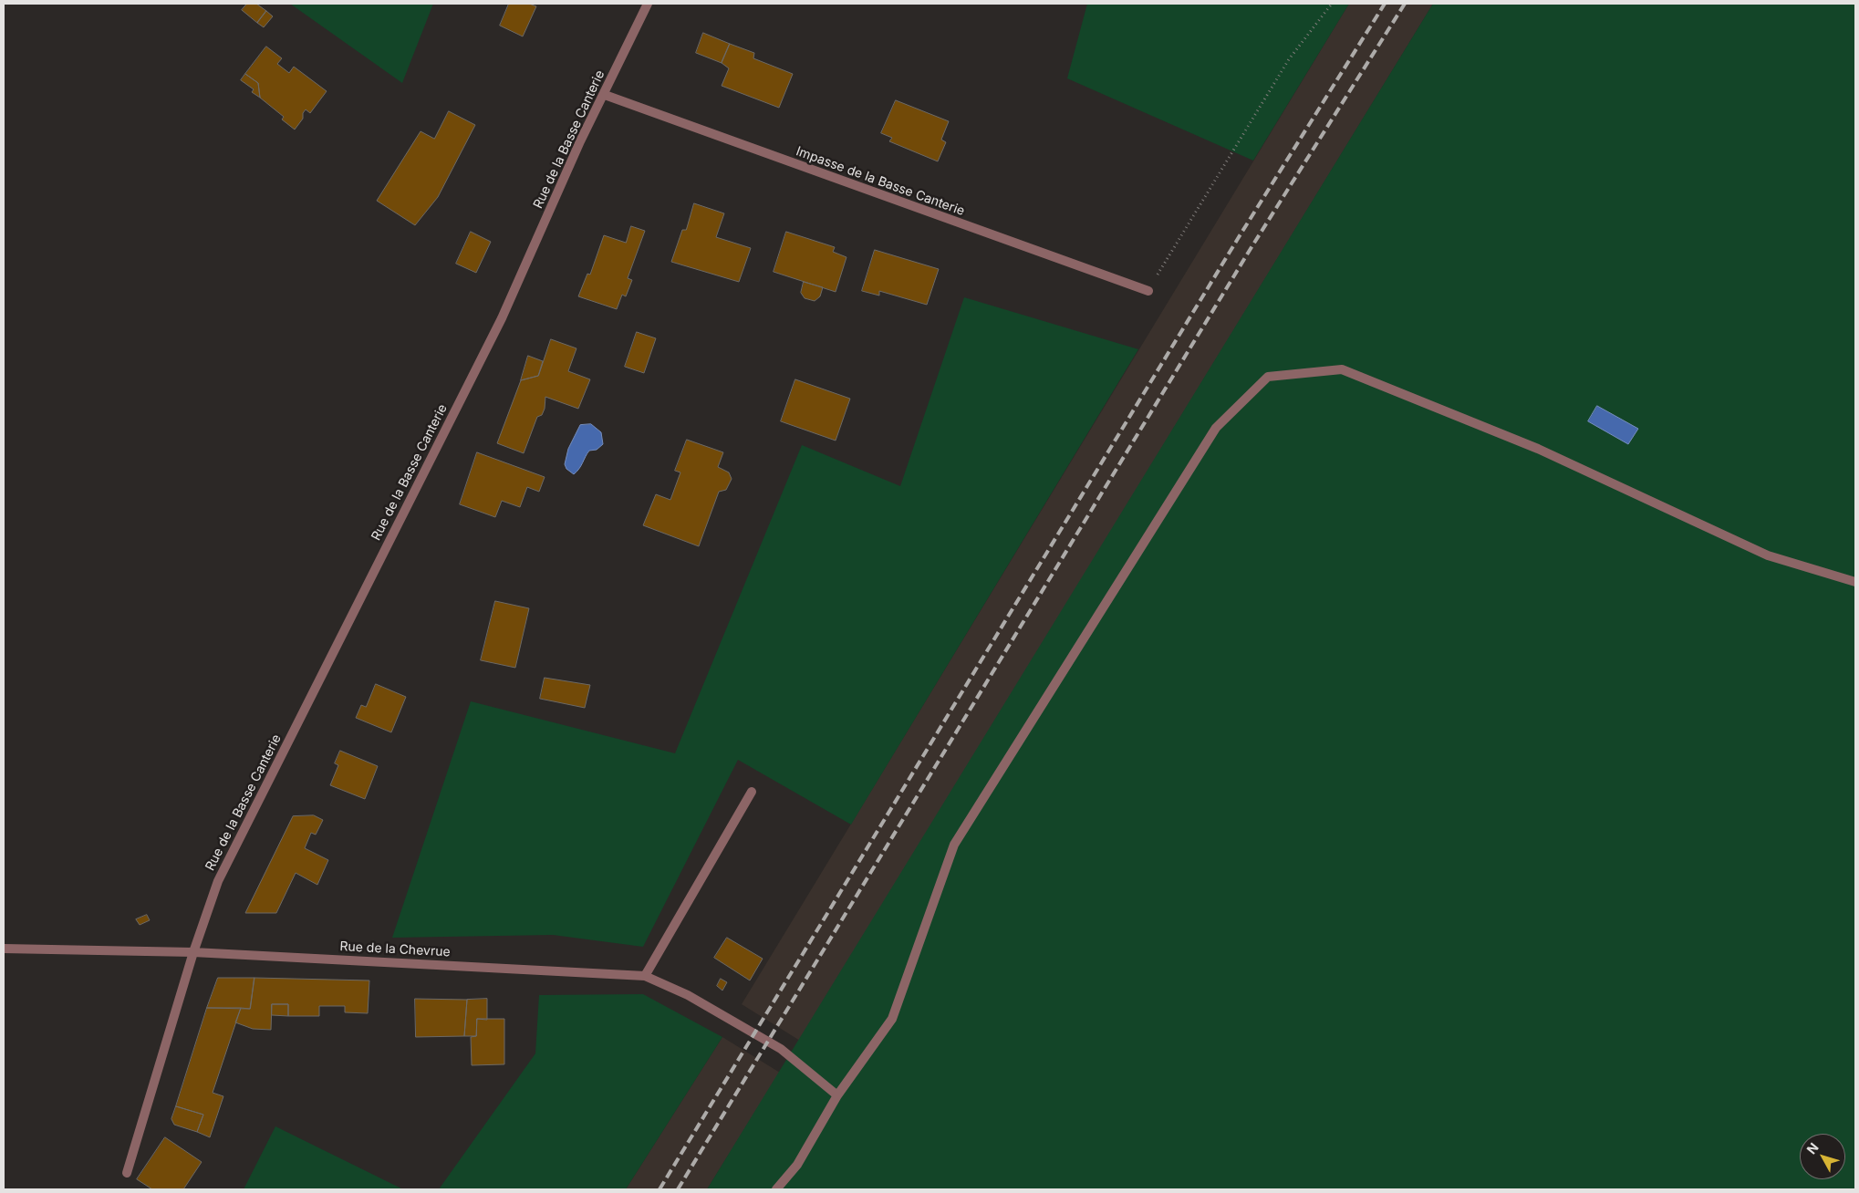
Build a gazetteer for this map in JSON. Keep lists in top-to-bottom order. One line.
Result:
{"streets":{"street":["Rue de la Basse Canterie","Impasse de la Basse Canterie","Rue de la Chevrue"]},"crossings":[["Rue de la Basse Canterie","Impasse de la Basse Canterie"],["Rue de la Basse Canterie","Rue de la Chevrue"]],"north":"top left"}
